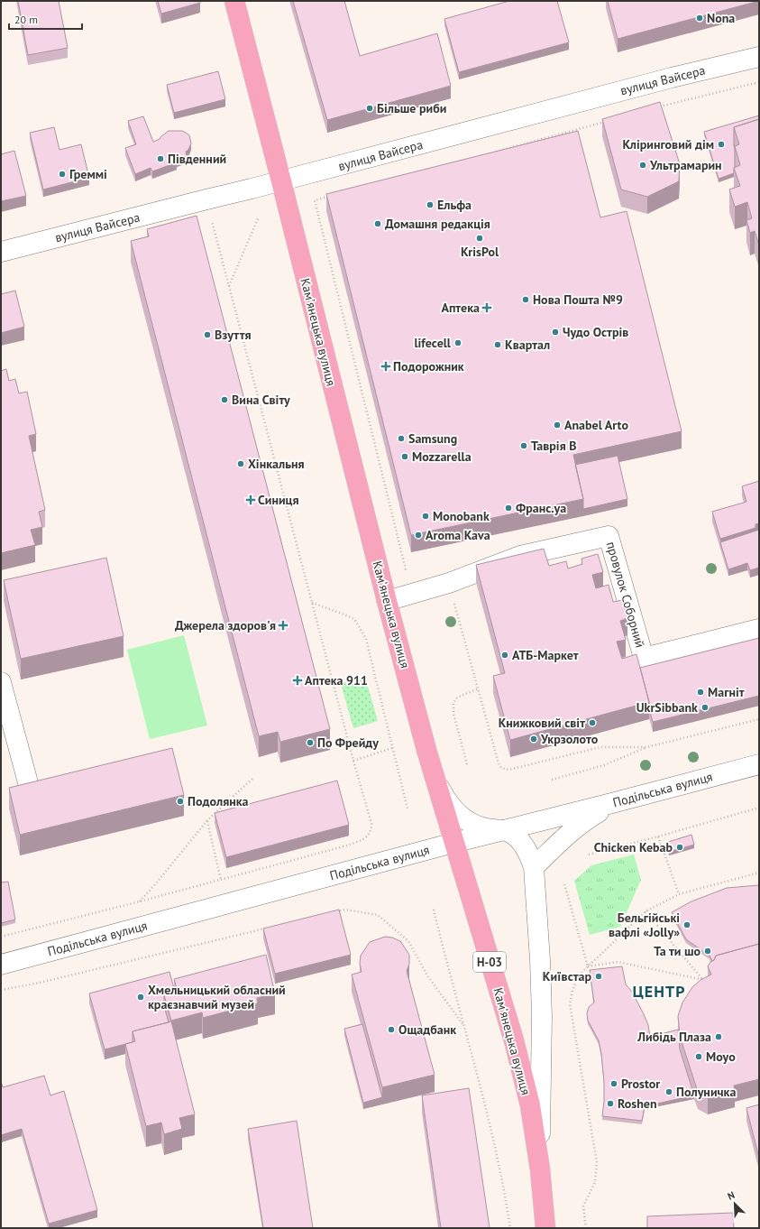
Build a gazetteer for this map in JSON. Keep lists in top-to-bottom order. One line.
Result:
{"streets":{"main road":["Камʼянецька вулиця","Н-03"],"street":["вулиця Вайсера","провулок Соборний","Подільська вулиця"]},"crossings":[["вулиця Вайсера","Камʼянецька вулиця"],["Камʼянецька вулиця","провулок Соборний"],["Камʼянецька вулиця","Подільська вулиця"]],"districts":["ЦЕНТР"],"places":{"other":["Nona","Більше риби","Кліринговий дім","Південний","Ультрамарин","Греммі","Ельфа","Домашня редакція","KrisPol","Нова Пошта №9","Чудо Острів","Взуття","lifecell","Квартал","Вина Світу","Anabel Arto","Samsung","Таврія В","Mozzarella","Хінкальня","Франс.уа","Monobank","Aroma Kava","АТБ-Маркет","Магніт","UkrSibbank","Книжковий світ","Укрзолото","По Фрейду","Подолянка","Chicken Kebab","Бельгійські вафлі «Jolly»","Та ти шо","Київстар","Хмельницький обласний краєзнавчий музей","Ощадбанк","Либідь Плаза","Moyo","Prostor","Полуничка","Roshen"],"health":["Аптека","Подорожник","Синиця","Джерела здоров'я","Аптека 911"]},"scale_bar":"20 m","north":"top left"}
